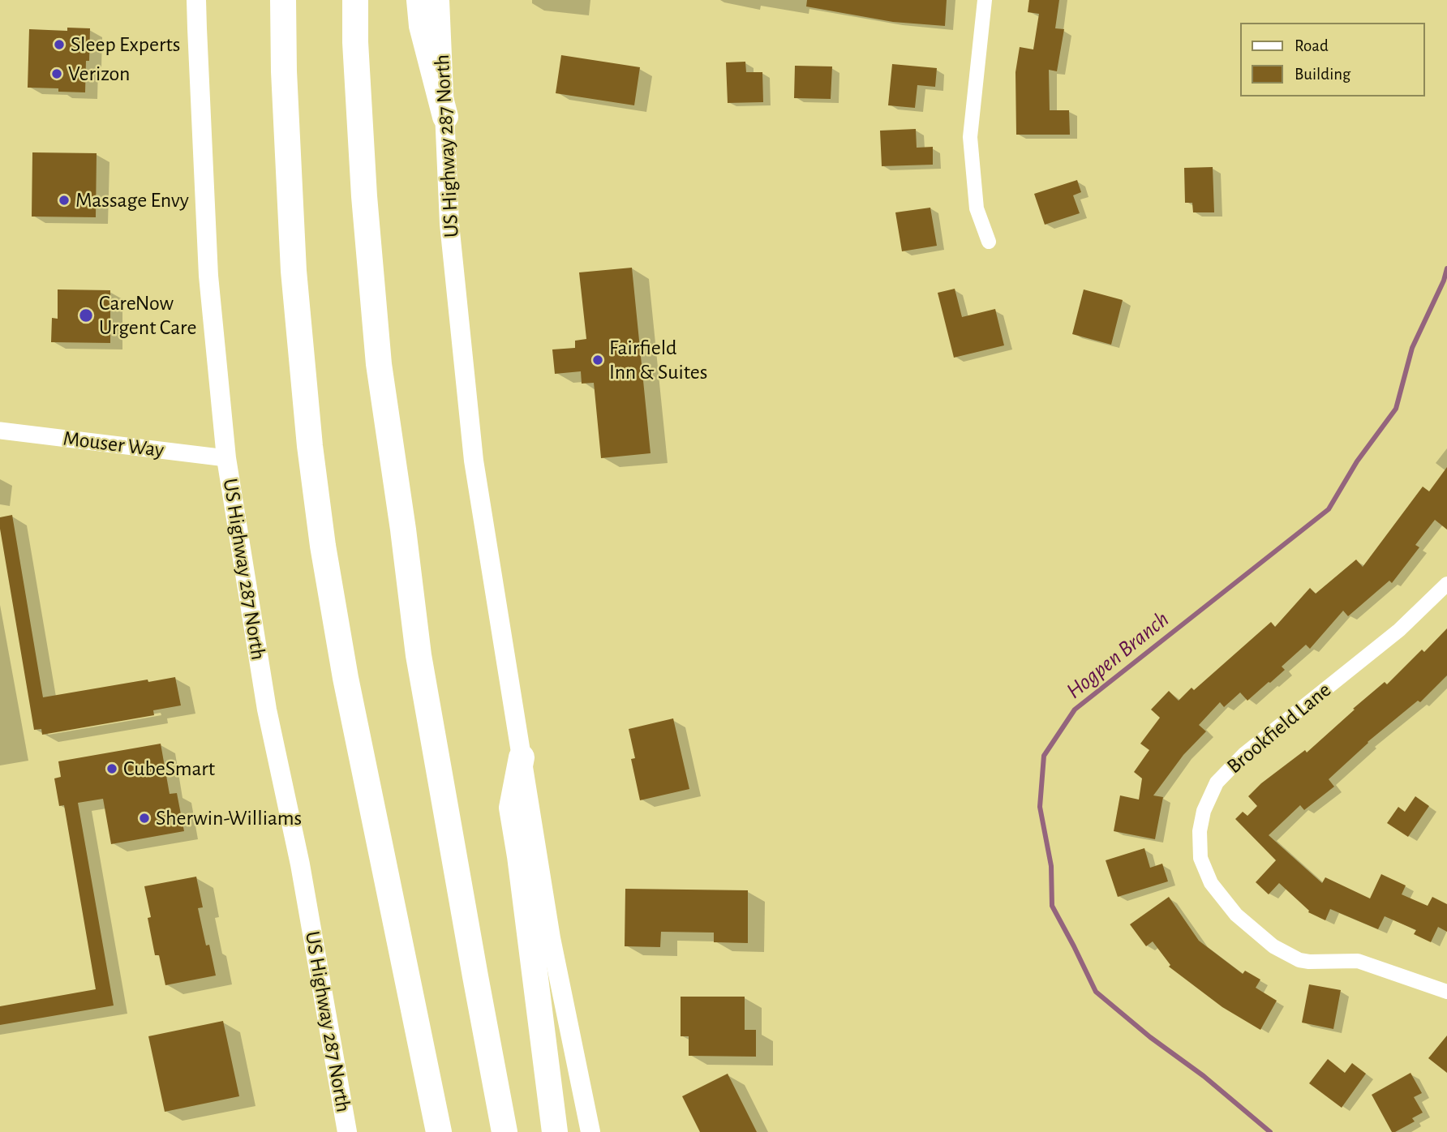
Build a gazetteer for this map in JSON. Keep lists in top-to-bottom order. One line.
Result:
{"streets":{"main road":["US Highway 287 North"],"street":["Mouser Way","Brookfield Lane"]},"crossings":[["US Highway 287 North","Mouser Way"]],"water":["Hogpen Branch"],"places":["Sleep Experts","Verizon","Massage Envy","CareNow Urgent Care","Fairfield Inn & Suites","CubeSmart","Sherwin-Williams"],"legend":["Road","Building"]}
